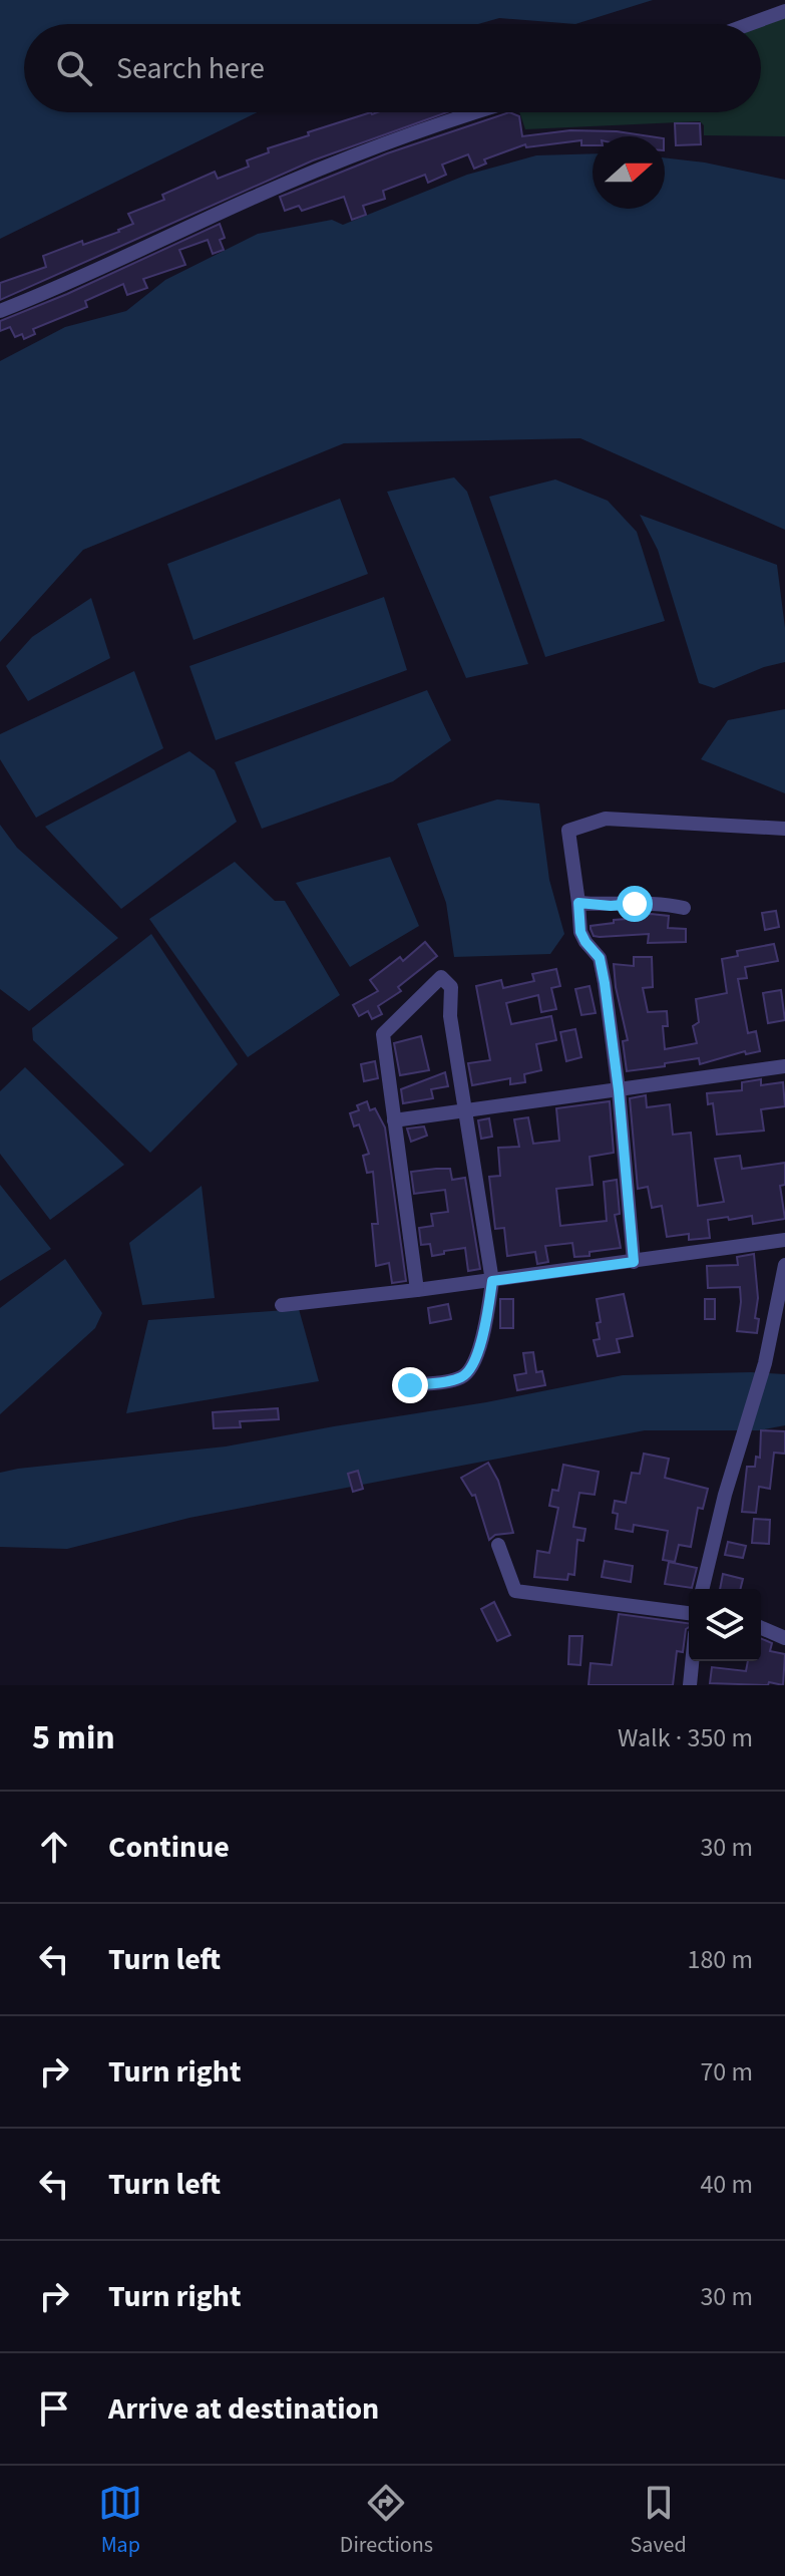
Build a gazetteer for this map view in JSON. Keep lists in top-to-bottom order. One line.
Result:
{"north":"right","page":{"search":"Search here","heading":["5 min","Walk · 350 m"],"list":[["Continue","30 m"],["Turn left","180 m"],["Turn right","70 m"],["Turn left","40 m"],["Turn right","30 m"],"Arrive at destination"],"nav":["Map","Directions","Saved"]}}
